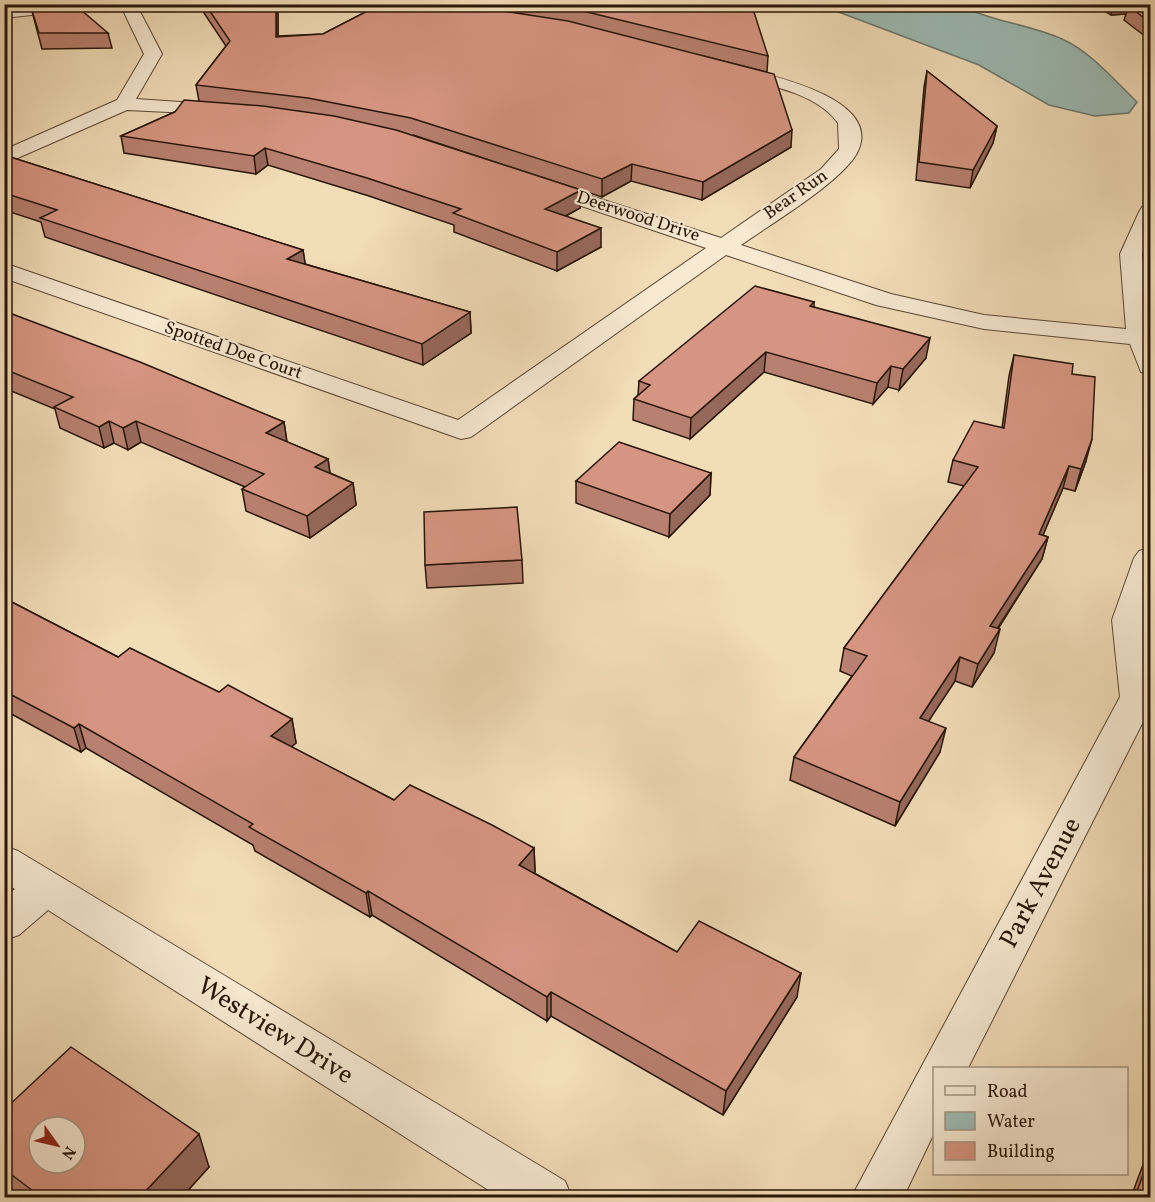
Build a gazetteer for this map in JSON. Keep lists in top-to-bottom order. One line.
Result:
{"streets":{"street":["Bear Run","Deerwood Drive","Spotted Doe Court","Park Avenue","Westview Drive"]},"crossings":[["Bear Run","Deerwood Drive"],["Bear Run","Spotted Doe Court"]],"legend":["Road","Water","Building"],"north":"bottom right"}
